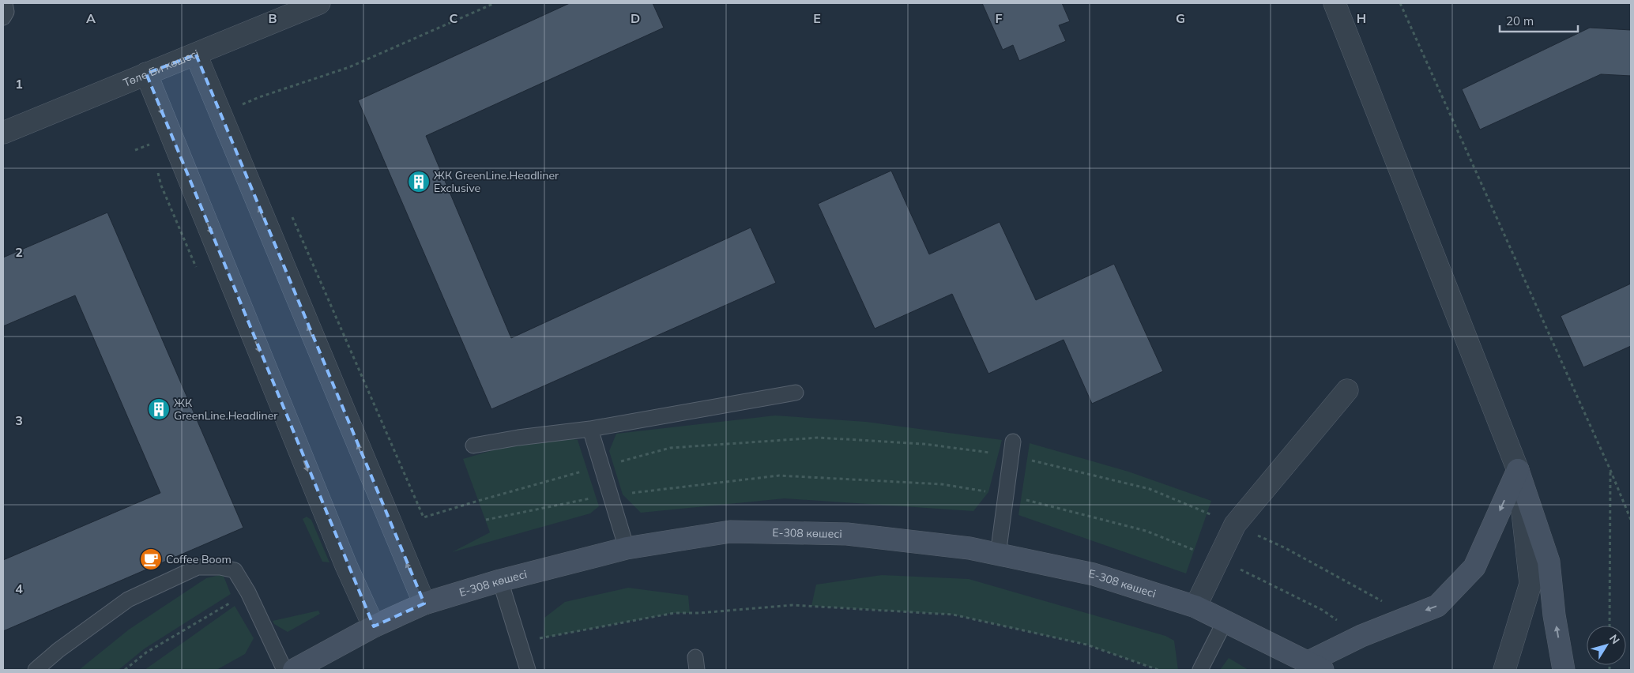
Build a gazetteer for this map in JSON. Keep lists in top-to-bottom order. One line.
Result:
{"streets":{"street":["Төле Би көшесі","Е-308 көшесі"]},"places":{"building":["ЖК GreenLine.Headliner Exclusive","ЖК GreenLine.Headliner"],"cafe":["Coffee Boom"]},"scale_bar":"20 m","north":"top right","grid":{"columns":["A","B","C","D","E","F","G","H"],"rows":["1","2","3","4"]}}
